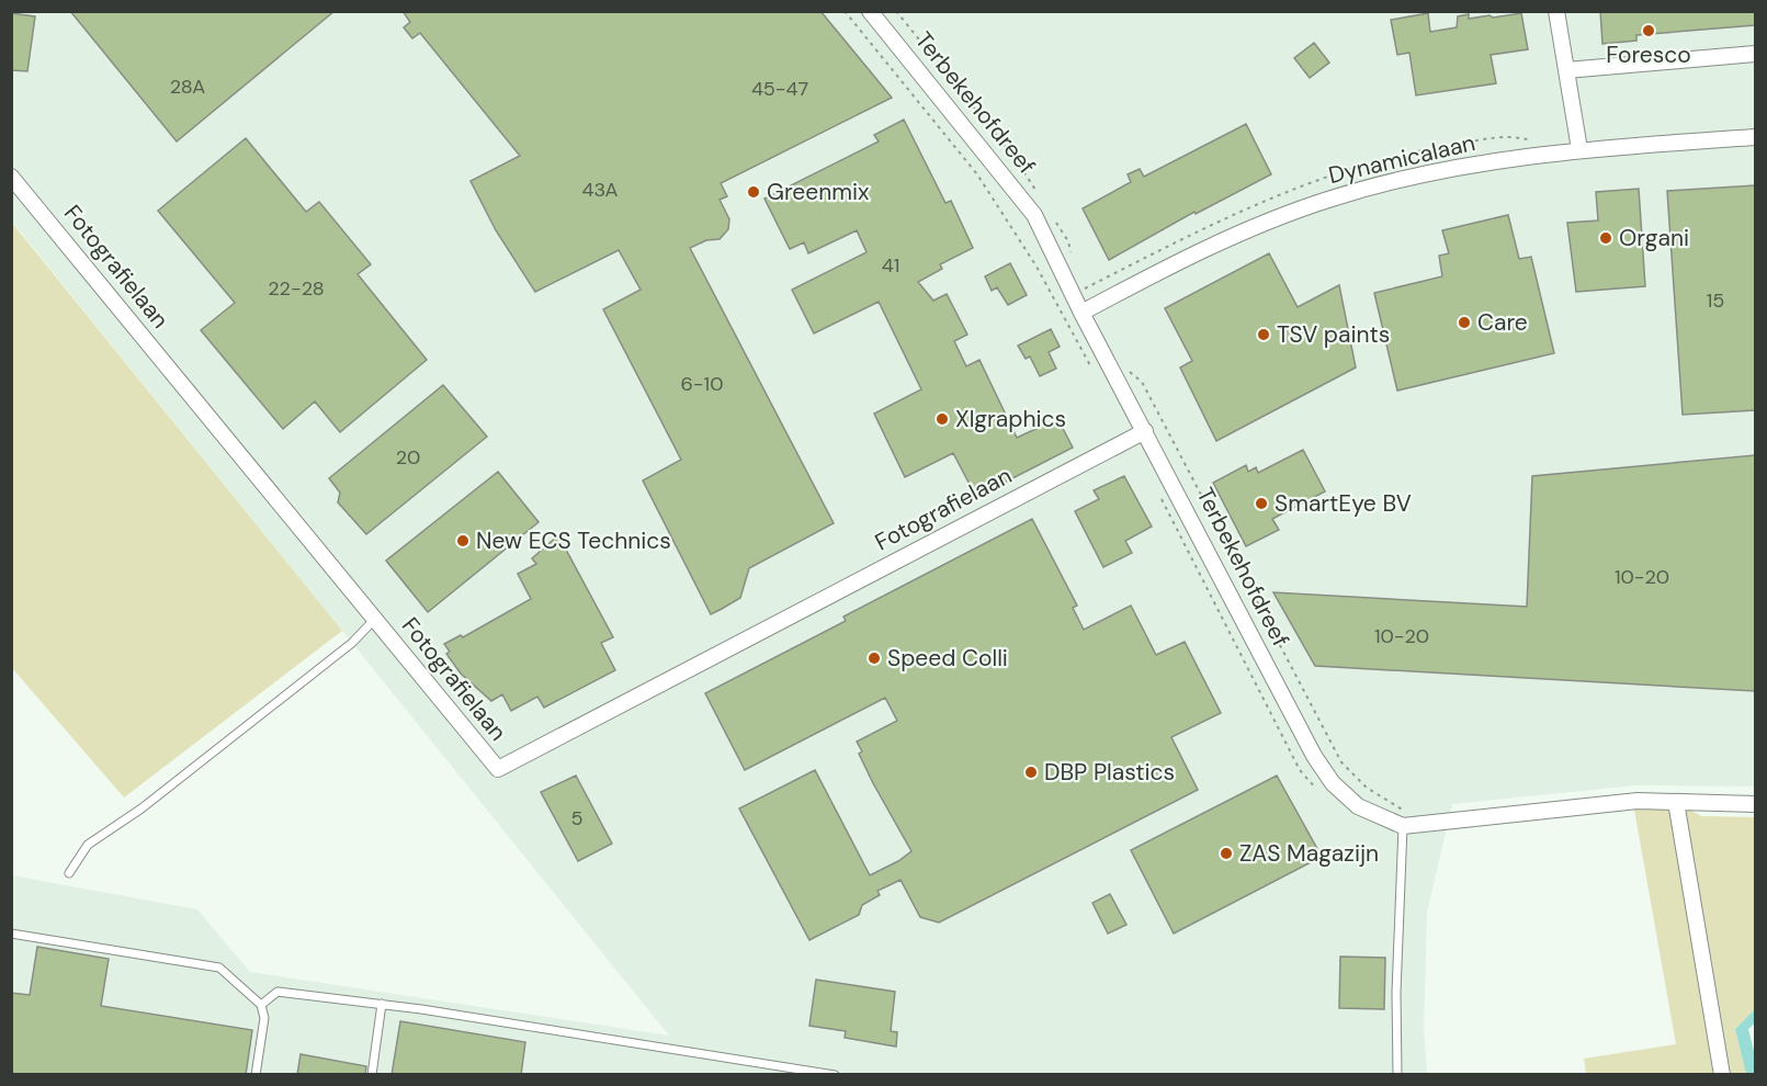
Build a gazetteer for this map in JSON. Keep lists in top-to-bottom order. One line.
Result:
{"streets":{"street":["Terbekehofdreef","Dynamicalaan","Fotografielaan"]},"crossings":[["Terbekehofdreef","Dynamicalaan"],["Terbekehofdreef","Fotografielaan"]],"places":["Foresco","Greenmix","Organi","Care","TSV paints","Xlgraphics","SmartEye BV","New ECS Technics","Speed Colli","DBP Plastics","ZAS Magazijn"],"house_numbers":["28A","45-47","43A","41","22-28","15","6-10","20","10-20","10-20","5"]}
